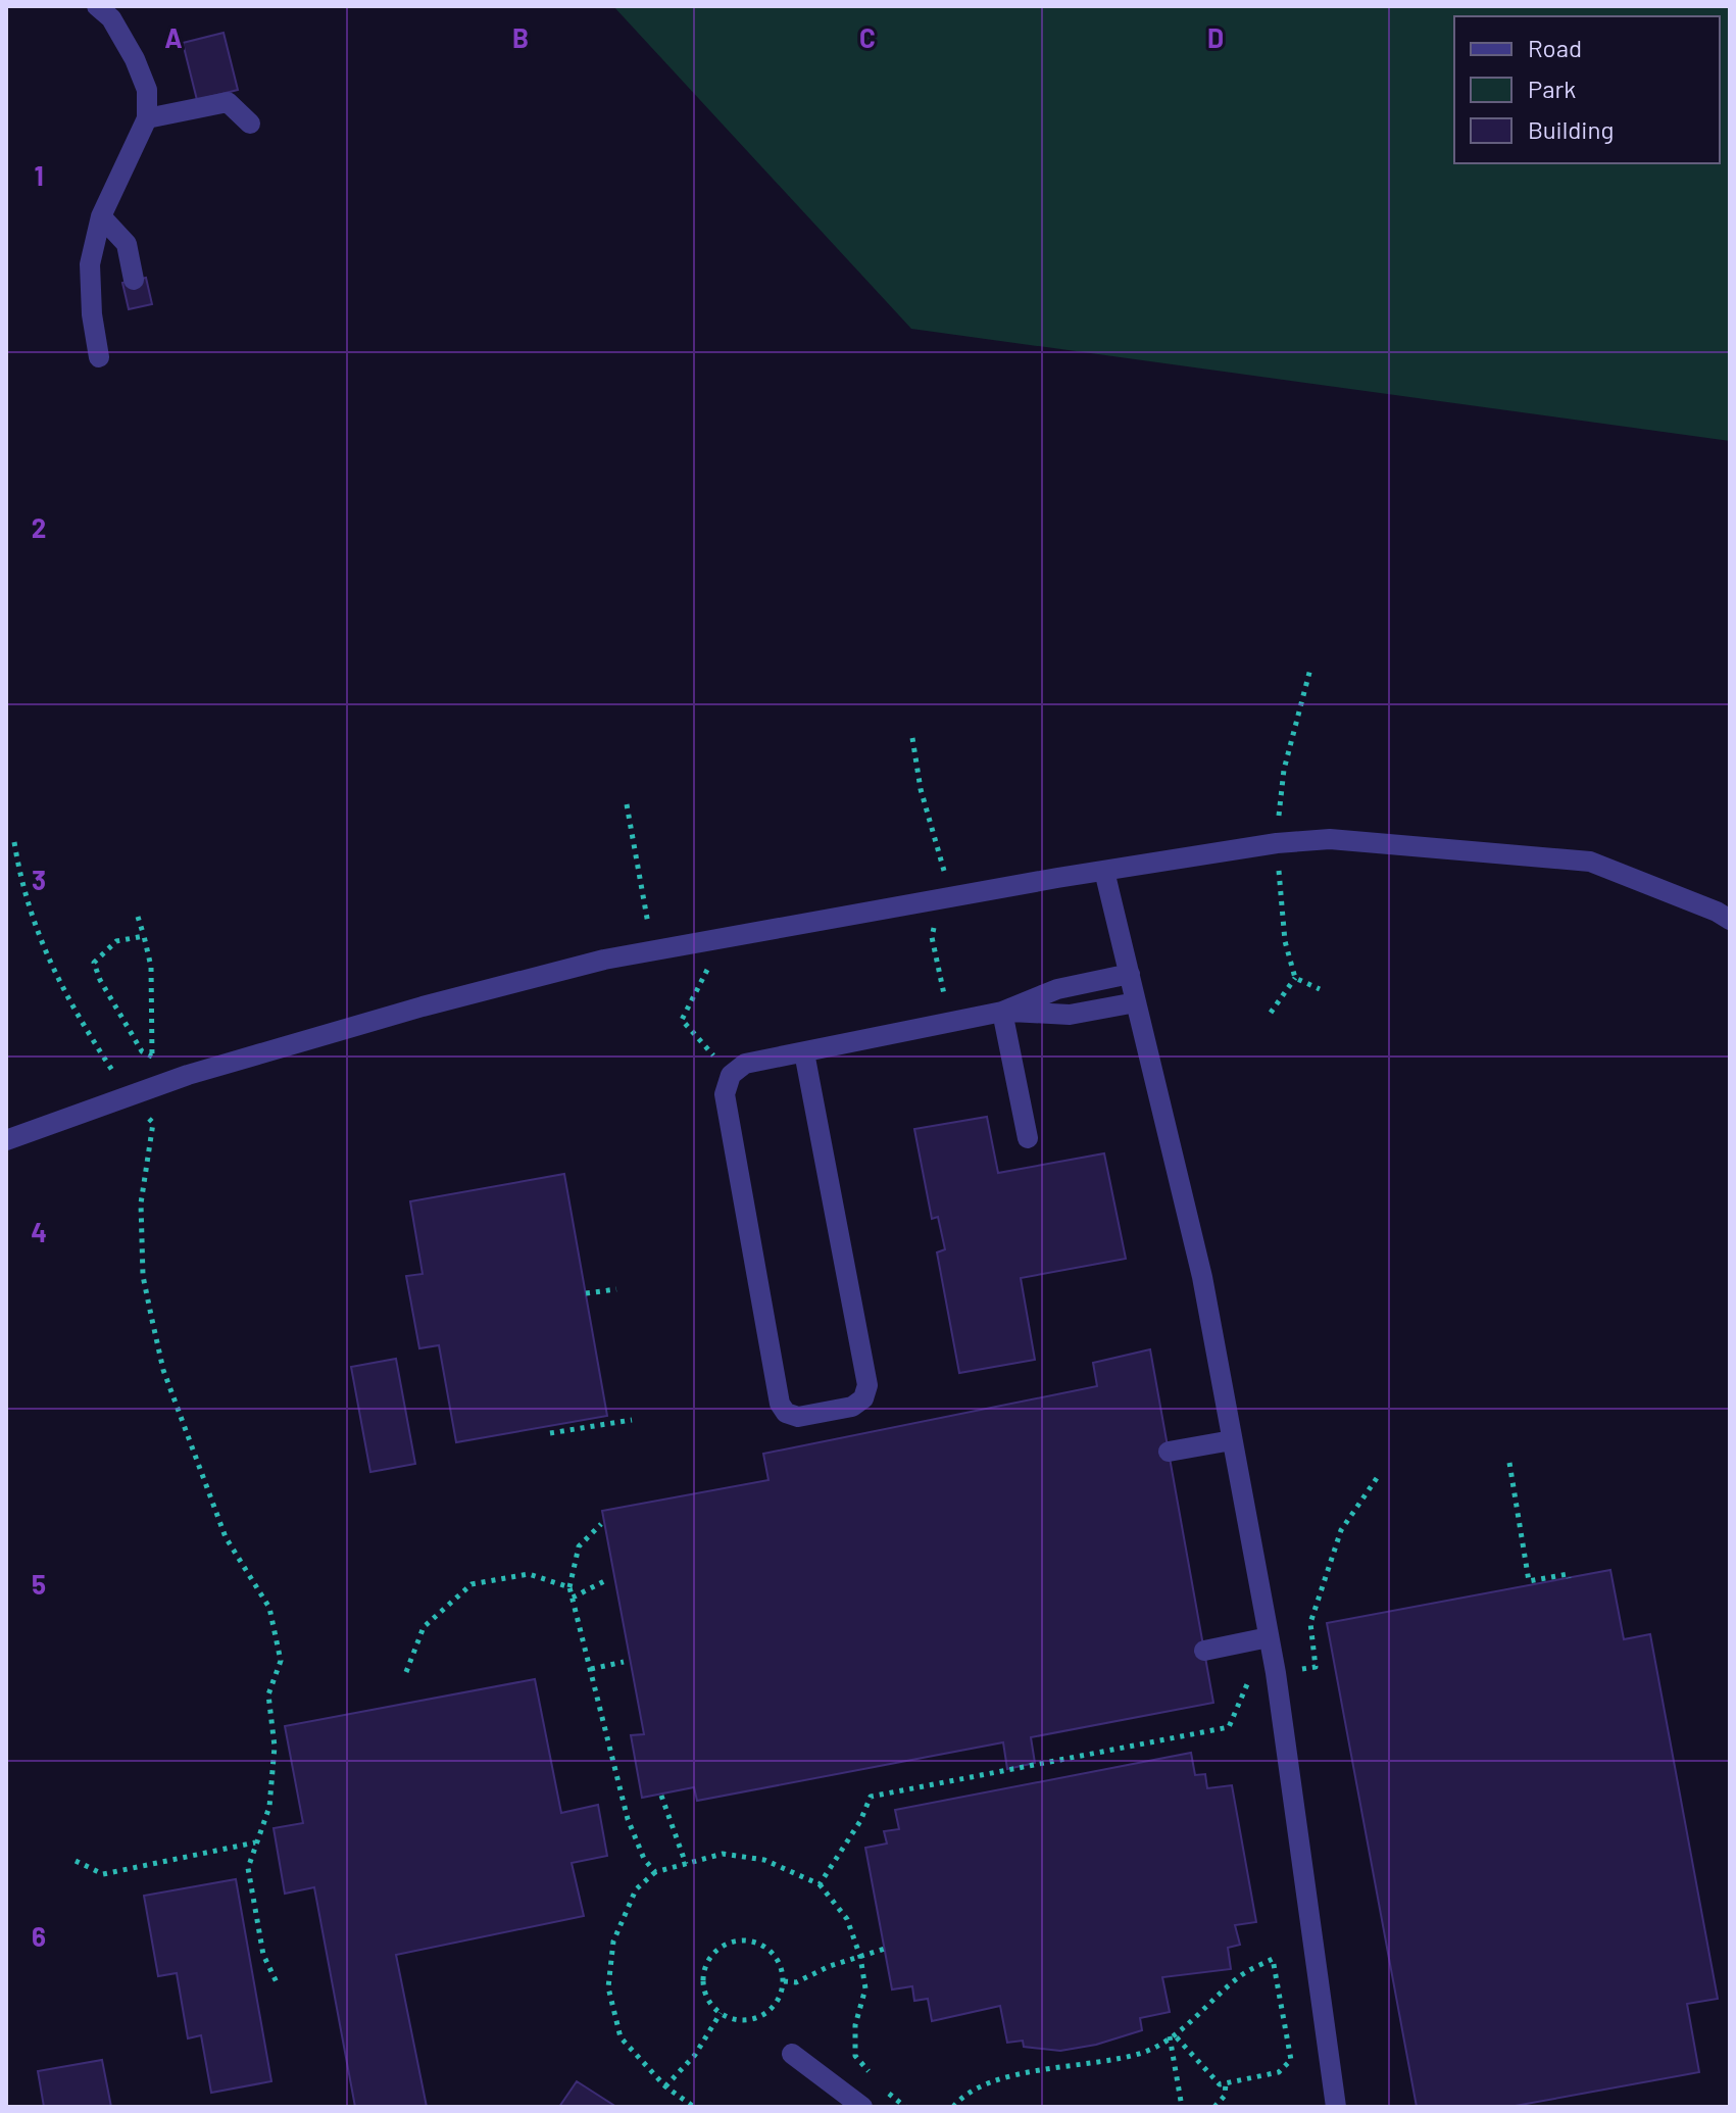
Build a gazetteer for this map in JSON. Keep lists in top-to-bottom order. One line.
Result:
{"legend":["Road","Park","Building"],"grid":{"columns":["A","B","C","D"],"rows":["1","2","3","4","5","6"]}}
